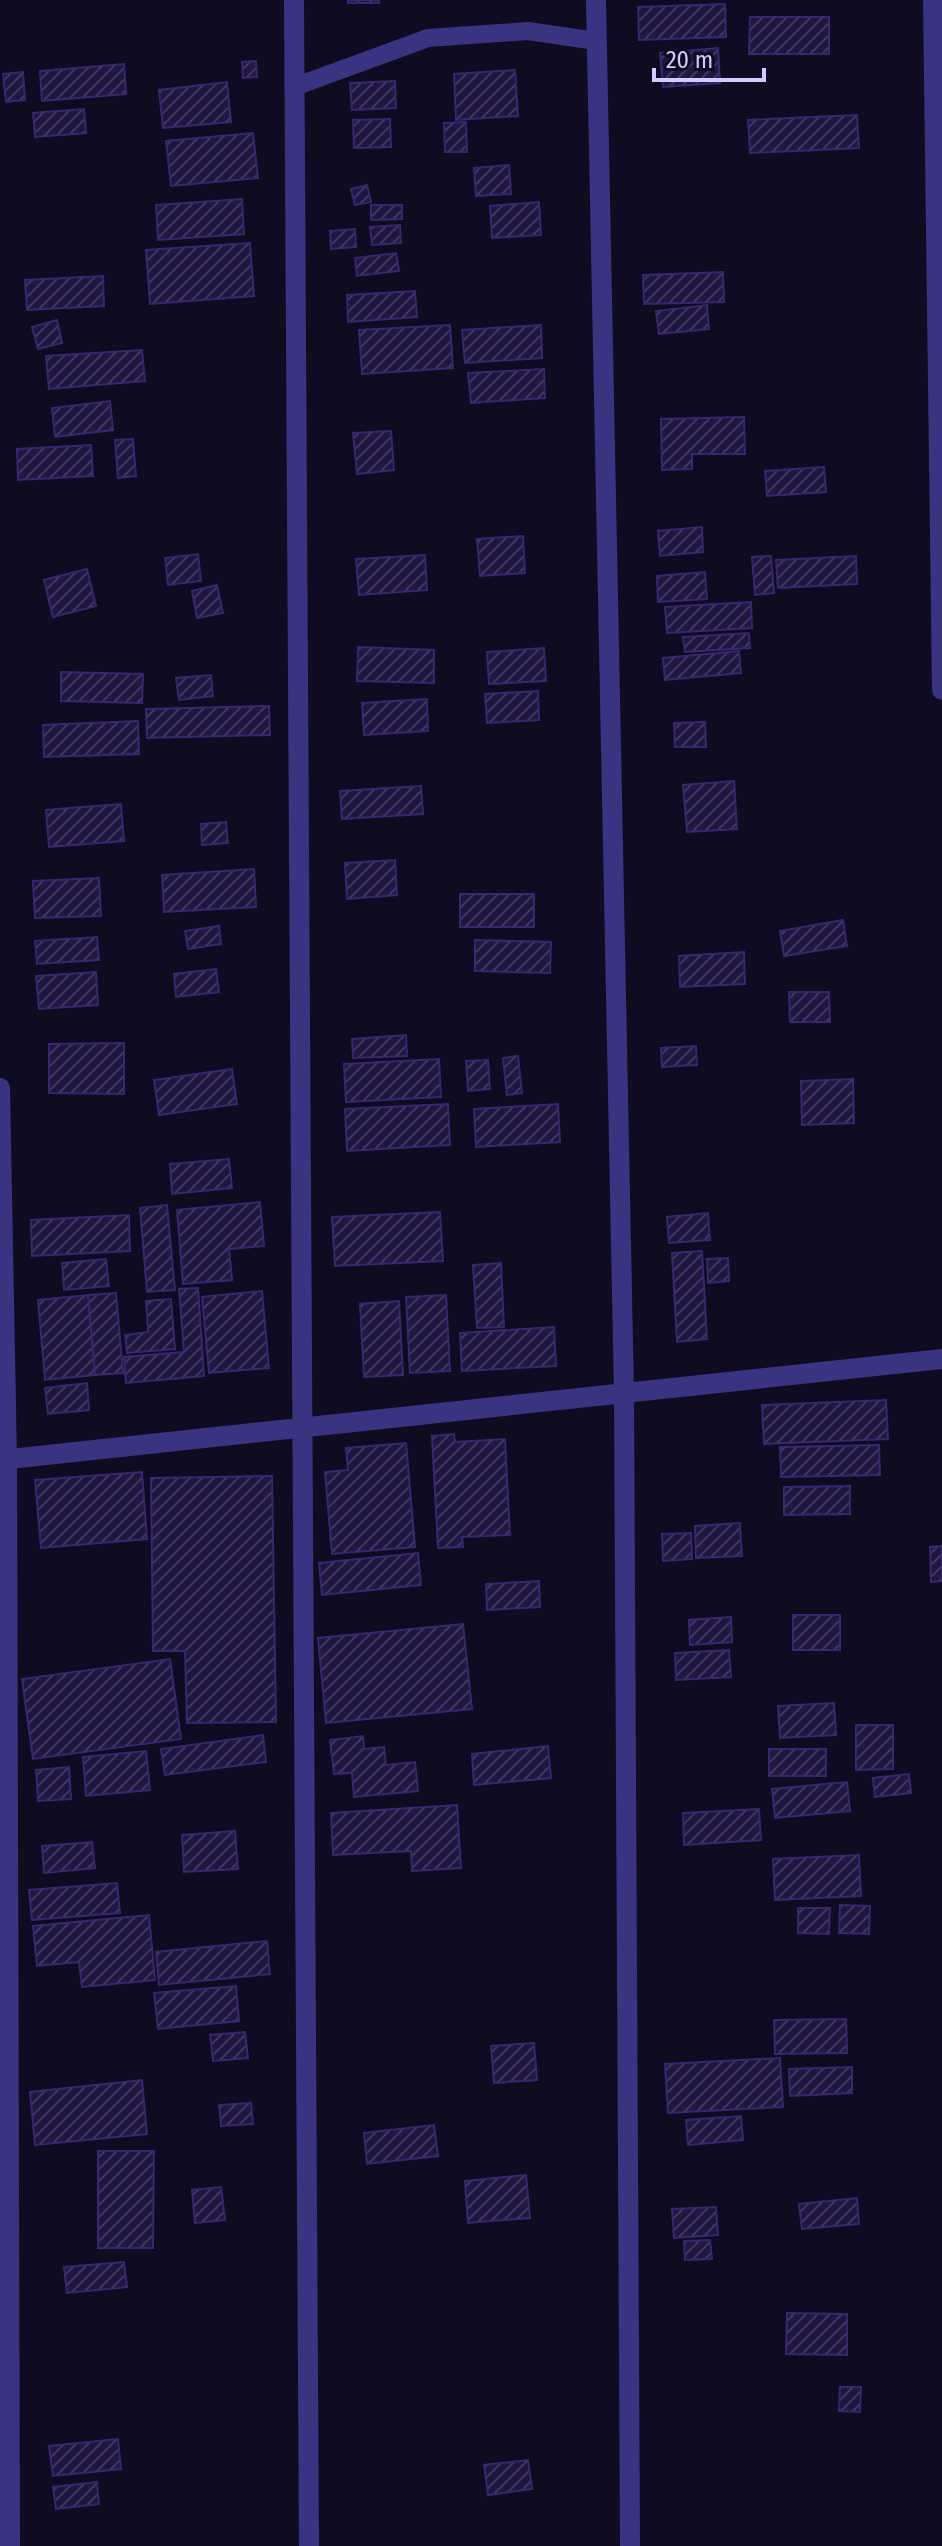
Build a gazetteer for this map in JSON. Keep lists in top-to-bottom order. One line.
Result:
{"scale_bar":"20 m"}
